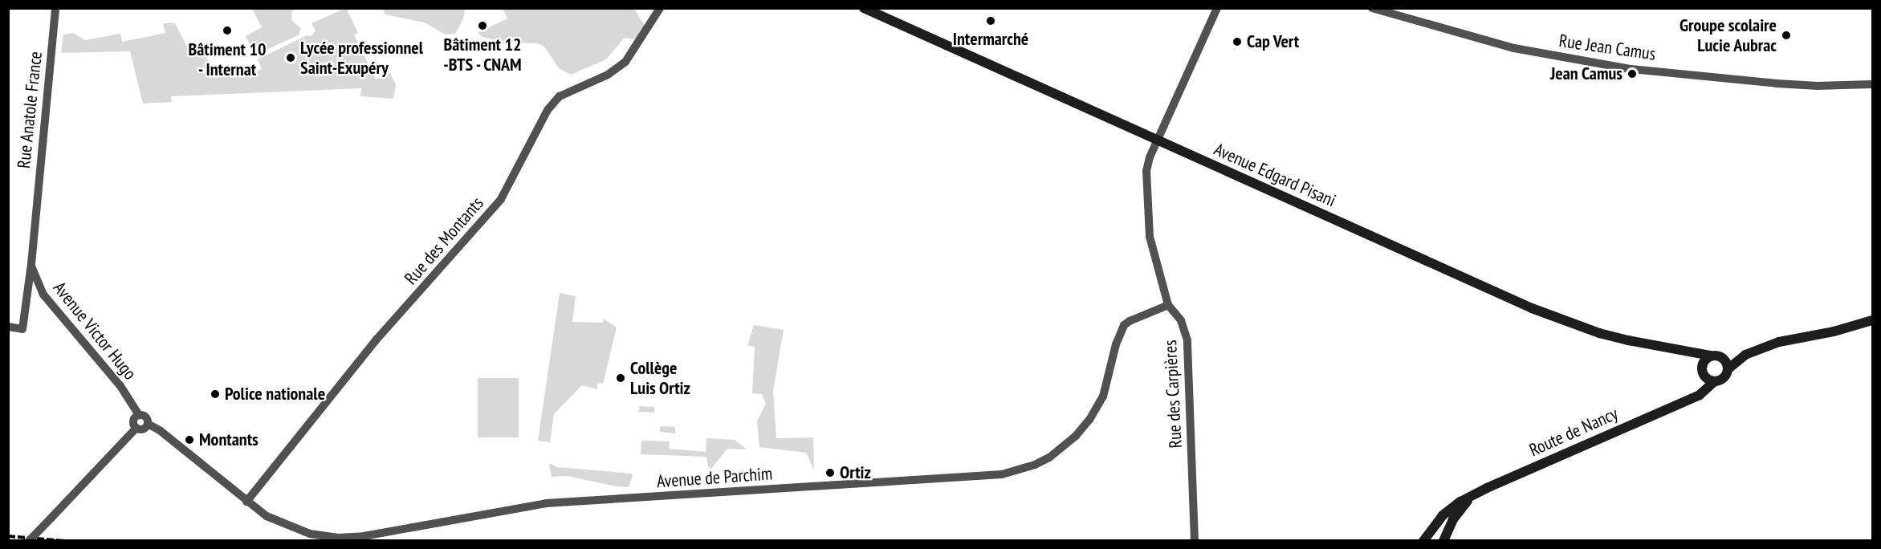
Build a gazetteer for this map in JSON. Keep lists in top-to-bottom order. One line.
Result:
{"streets":{"main road":["Avenue Edgard Pisani","Route de Nancy"],"street":["Rue Jean Camus","Rue Anatole France","Rue des Montants","Avenue Victor Hugo","Rue des Carpières","Avenue de Parchim"]},"crossings":[["Rue Anatole France","Avenue Victor Hugo"],["Avenue Edgard Pisani","Rue des Carpières"],["Avenue Edgard Pisani","Route de Nancy"],["Rue des Montants","Avenue de Parchim"],["Rue des Carpières","Avenue de Parchim"]],"places":["Intermarché","Bâtiment 12 -BTS - CNAM","Bâtiment 10 - Internat","Groupe scolaire Lucie Aubrac","Cap Vert","Lycée professionnel Saint-Exupéry","Jean Camus","Collège Luis Ortiz","Police nationale","Montants","Ortiz"]}
